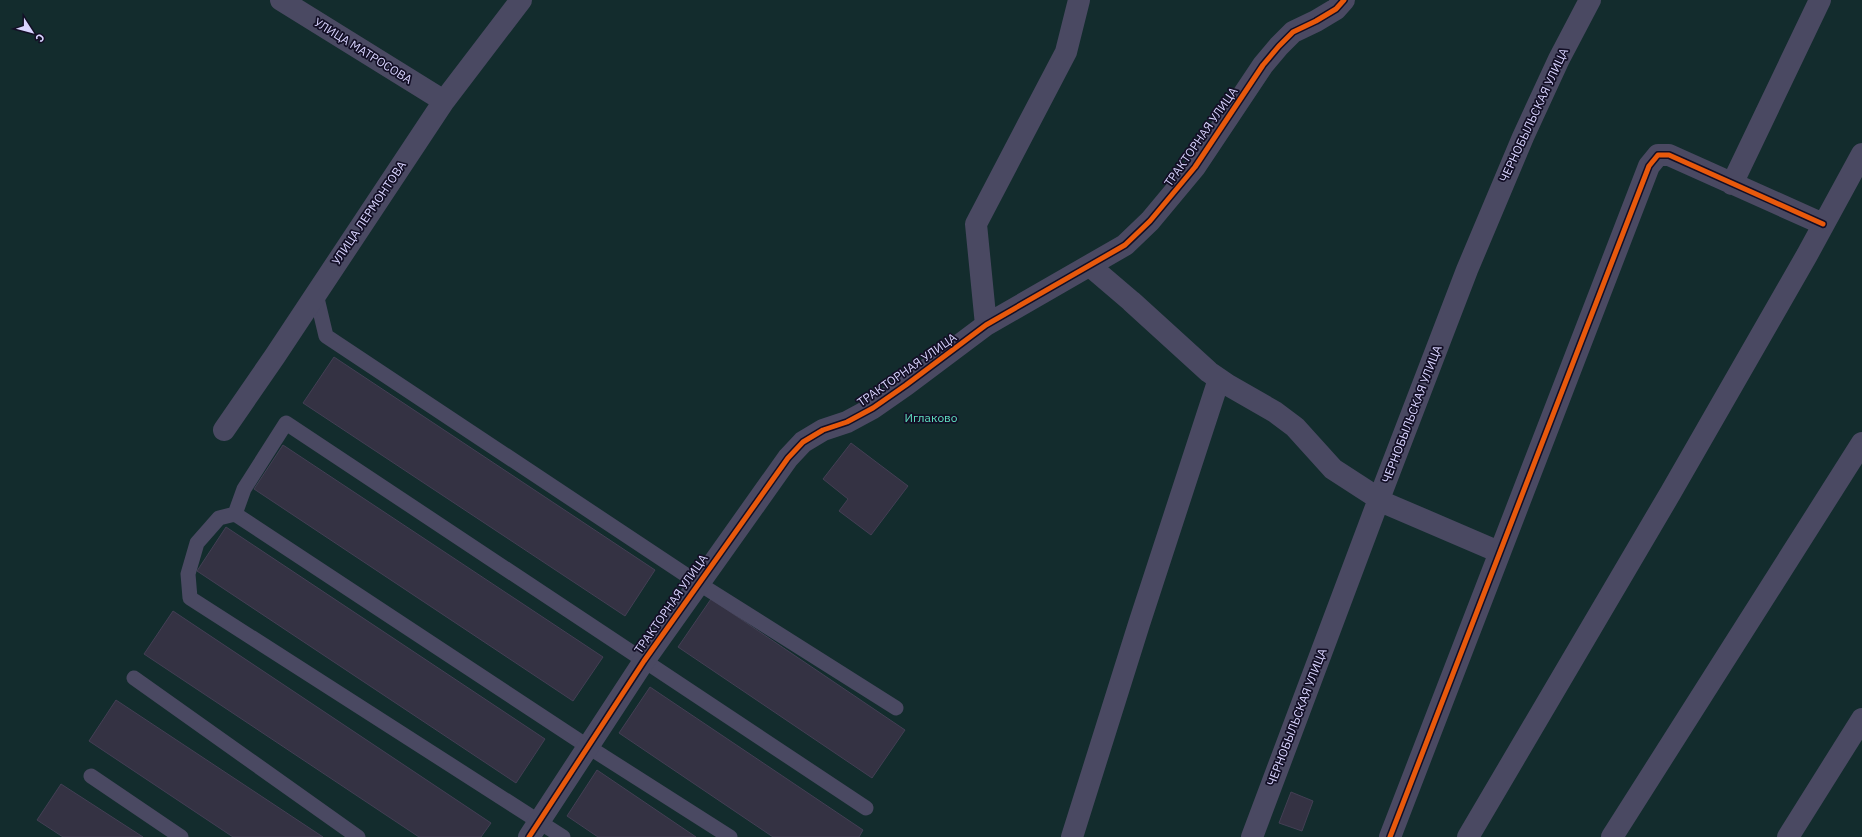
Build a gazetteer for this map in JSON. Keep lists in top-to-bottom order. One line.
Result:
{"streets":{"street":["УЛИЦА МАТРОСОВА","ЧЕРНОБЫЛЬСКАЯ УЛИЦА","ТРАКТОРНАЯ УЛИЦА","УЛИЦА ЛЕРМОНТОВА"]},"crossings":[["УЛИЦА МАТРОСОВА","УЛИЦА ЛЕРМОНТОВА"]],"parks":["Иглаково"],"north":"bottom right"}
